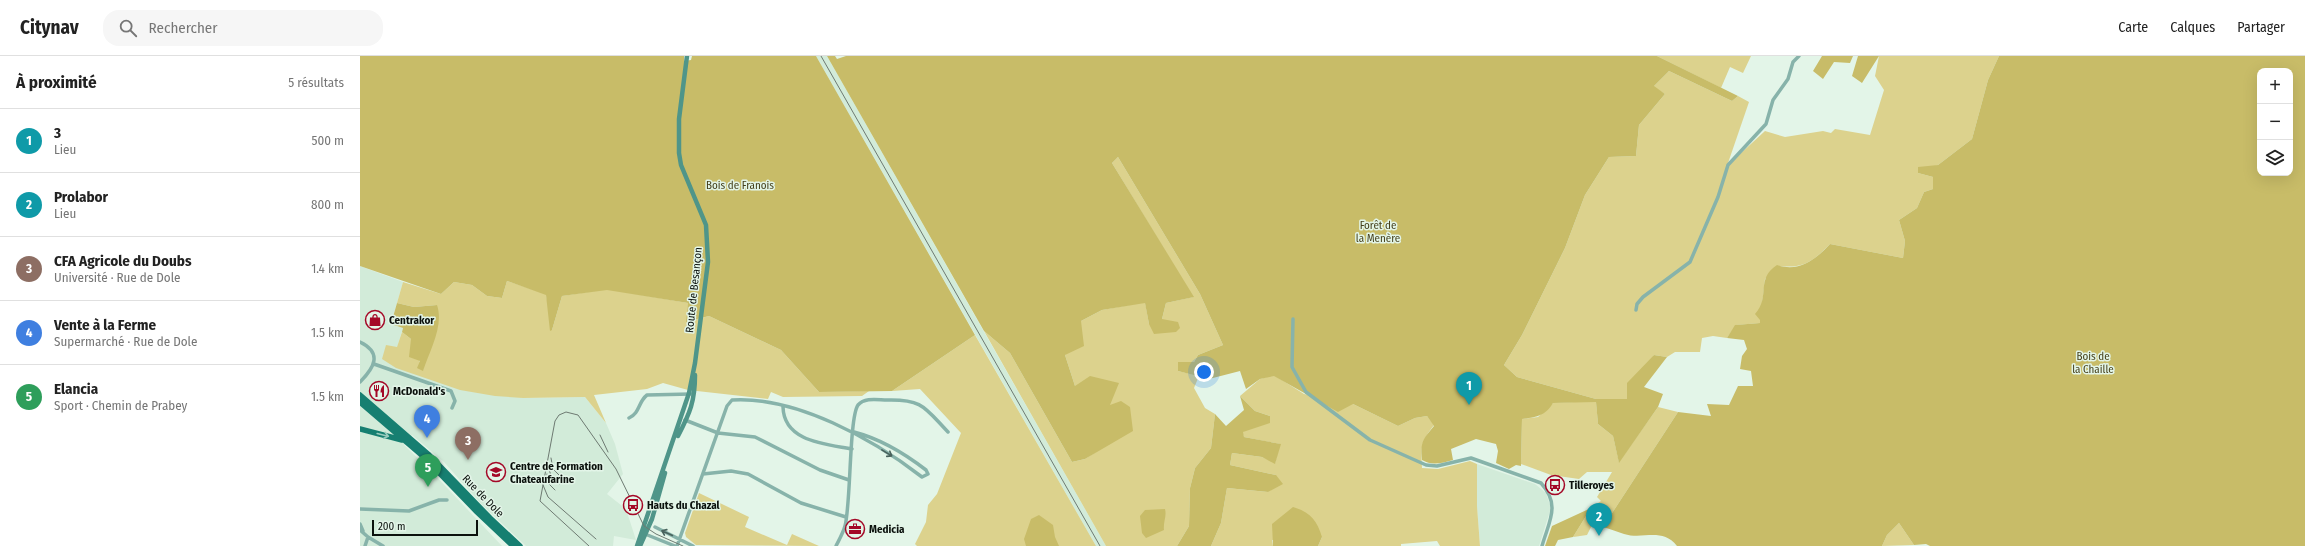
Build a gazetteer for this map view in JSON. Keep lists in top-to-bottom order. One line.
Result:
{"streets":{"main road":["Route de Besançon","Rue de Dole"]},"parks":["Bois de Franois","Forêt de la Menère","Bois de la Chaille"],"places":{"shop":["Centrakor"],"restaurant":["McDonald's"],"school or university":["Centre de Formation Chateaufarine"],"bus stop":["Tilleroyes","Hauts du Chazal"],"office":["Medicia"]},"scale_bar":"200 m","page":{"header":"Citynav","search":"Rechercher","nav":["Carte","Calques","Partager"],"heading":["À proximité","5 résultats"],"map_buttons":["+","−"],"list":[{"mark":"1","name":"3","note":"Lieu","value":"500 m"},{"mark":"2","name":"Prolabor","note":"Lieu","value":"800 m"},{"mark":"3","name":"CFA Agricole du Doubs","note":"Université · Rue de Dole","value":"1.4 km"},{"mark":"4","name":"Vente à la Ferme","note":"Supermarché · Rue de Dole","value":"1.5 km"},{"mark":"5","name":"Elancia","note":"Sport · Chemin de Prabey","value":"1.5 km"}],"pins":["1","4","3","5","2"],"scale":"200 m"}}
